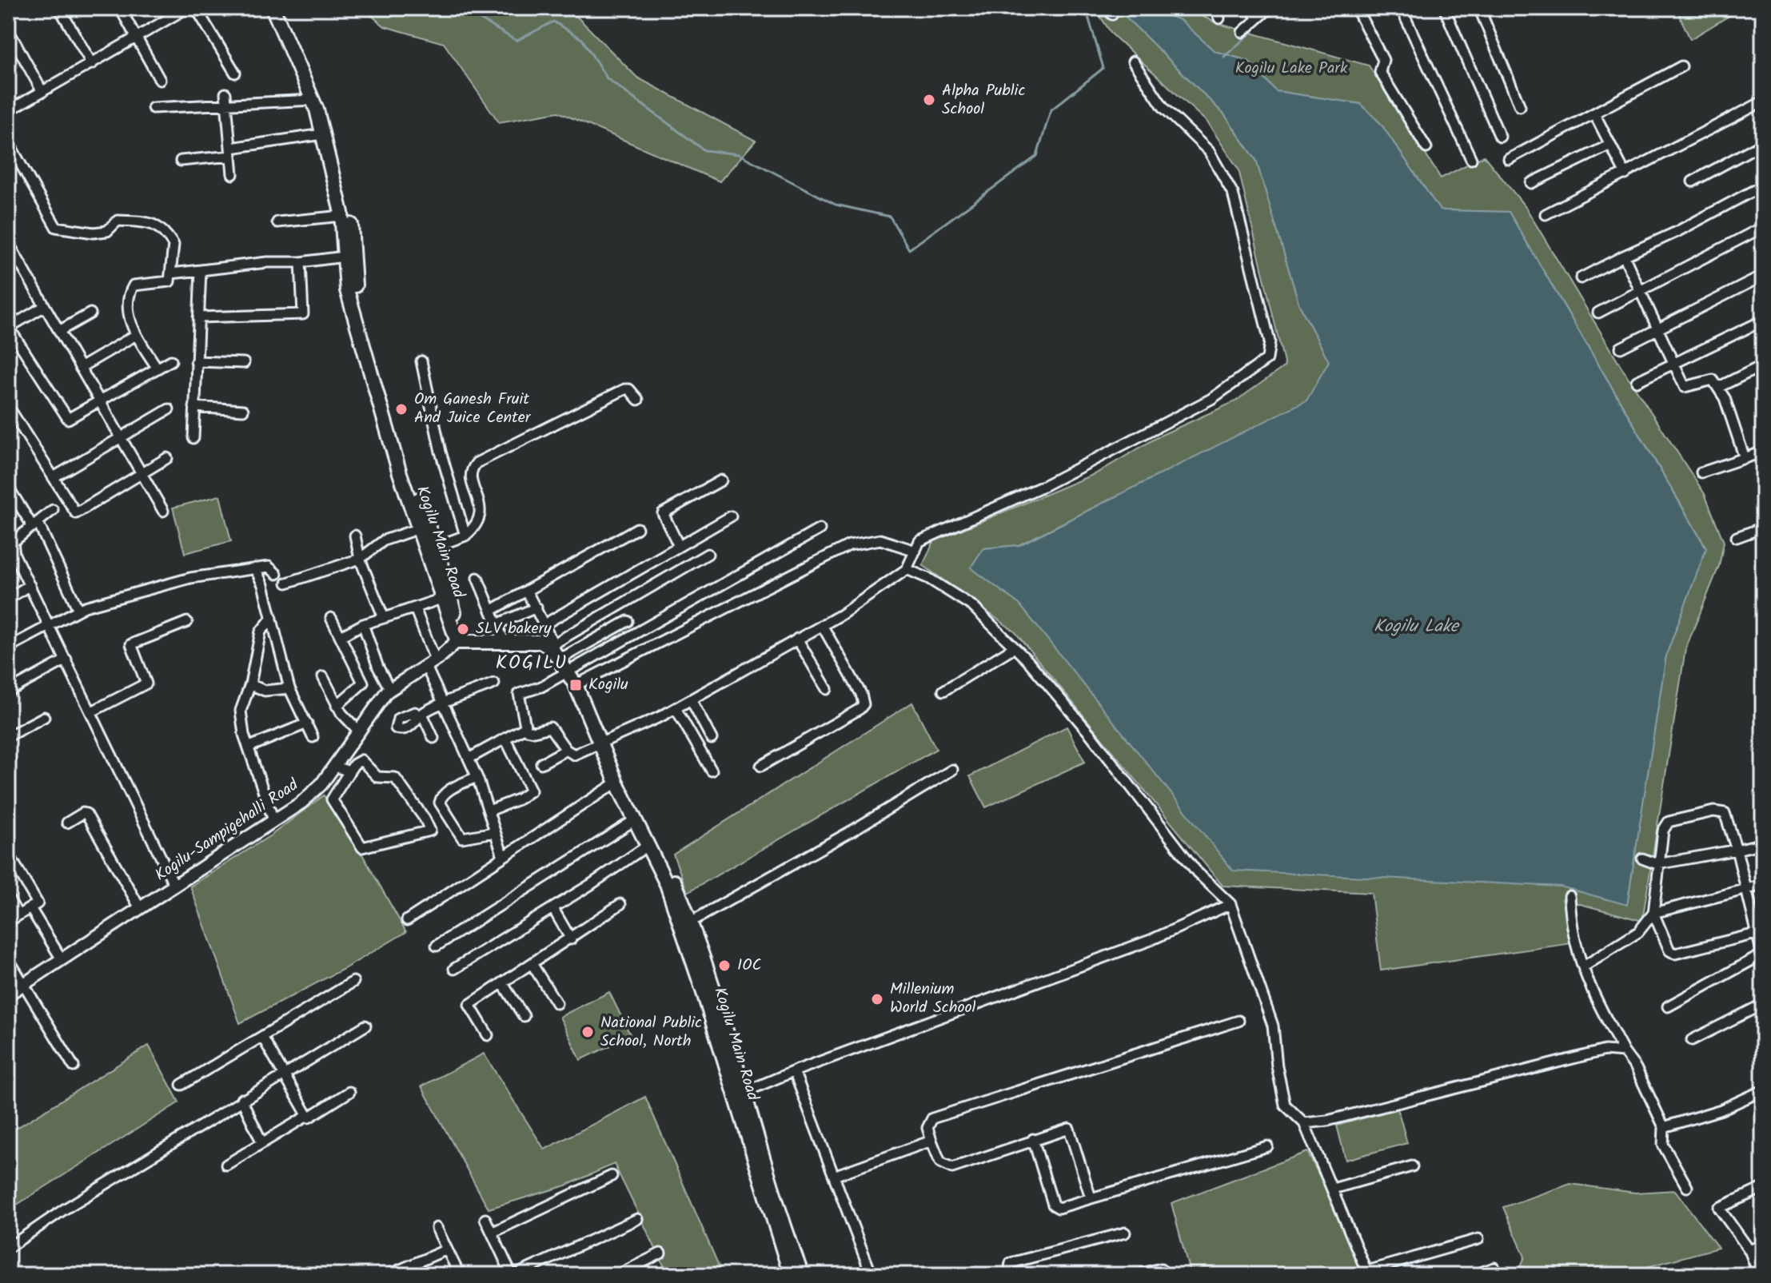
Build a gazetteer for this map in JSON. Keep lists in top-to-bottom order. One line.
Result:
{"streets":{"main road":["Kogilu Main Road"],"street":["Kogilu-Sampigehalli Road"]},"crossings":[["Kogilu Main Road","Kogilu-Sampigehalli Road"]],"districts":["KOGILU"],"water":["Kogilu Lake"],"parks":["Kogilu Lake Park"],"places":{"other":["Alpha Public School","Om Ganesh Fruit And Juice Center","SLV bakery","IOC","Millenium World School","National Public School, North"],"transit":["Kogilu"]}}
